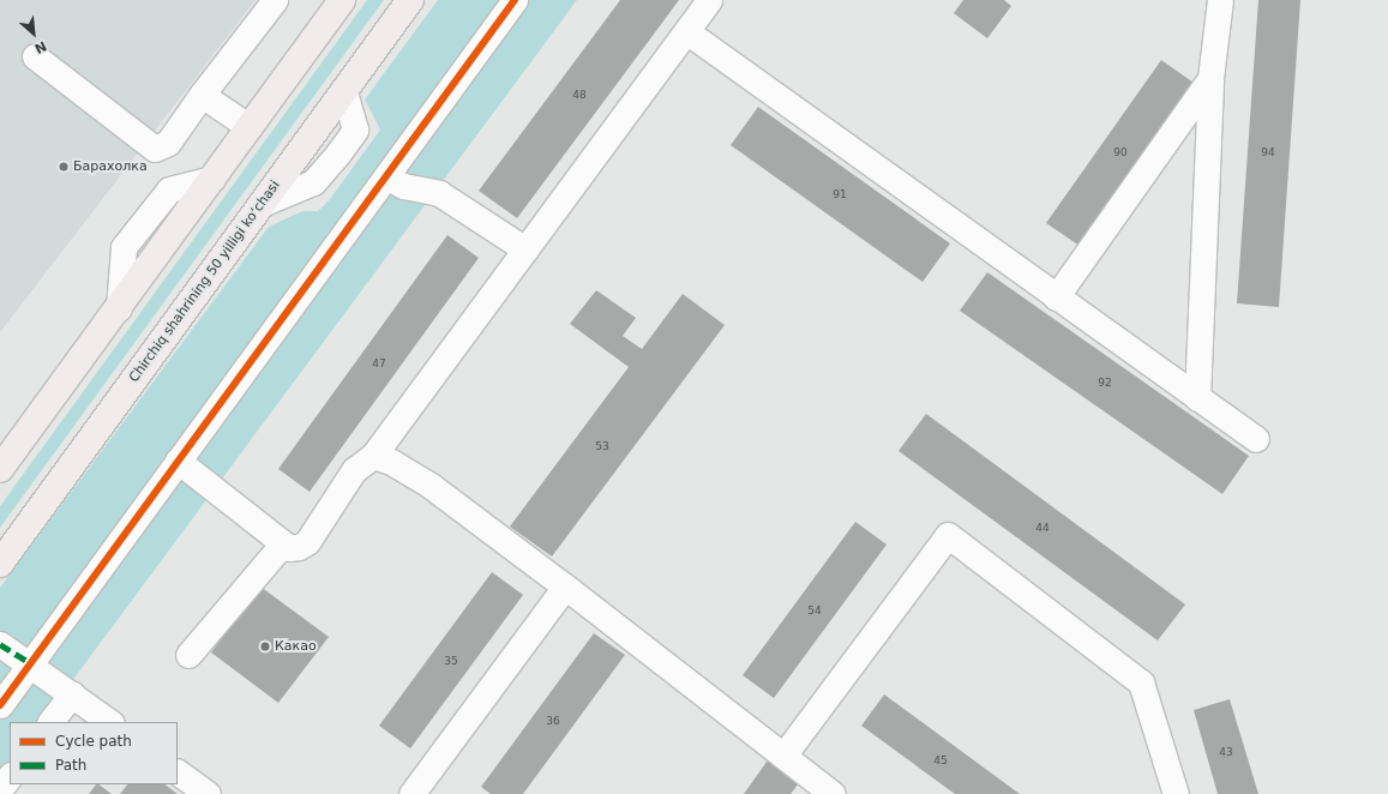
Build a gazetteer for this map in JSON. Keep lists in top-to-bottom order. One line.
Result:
{"streets":{"main road":["Chirchiq shahrining 50 yilligi koʻchasi"]},"places":["Барахолка","Какао"],"house_numbers":["48","90","94","91","47","92","53","44","54","35","36","43","45"],"legend":["Cycle path","Path"],"north":"bottom right"}
